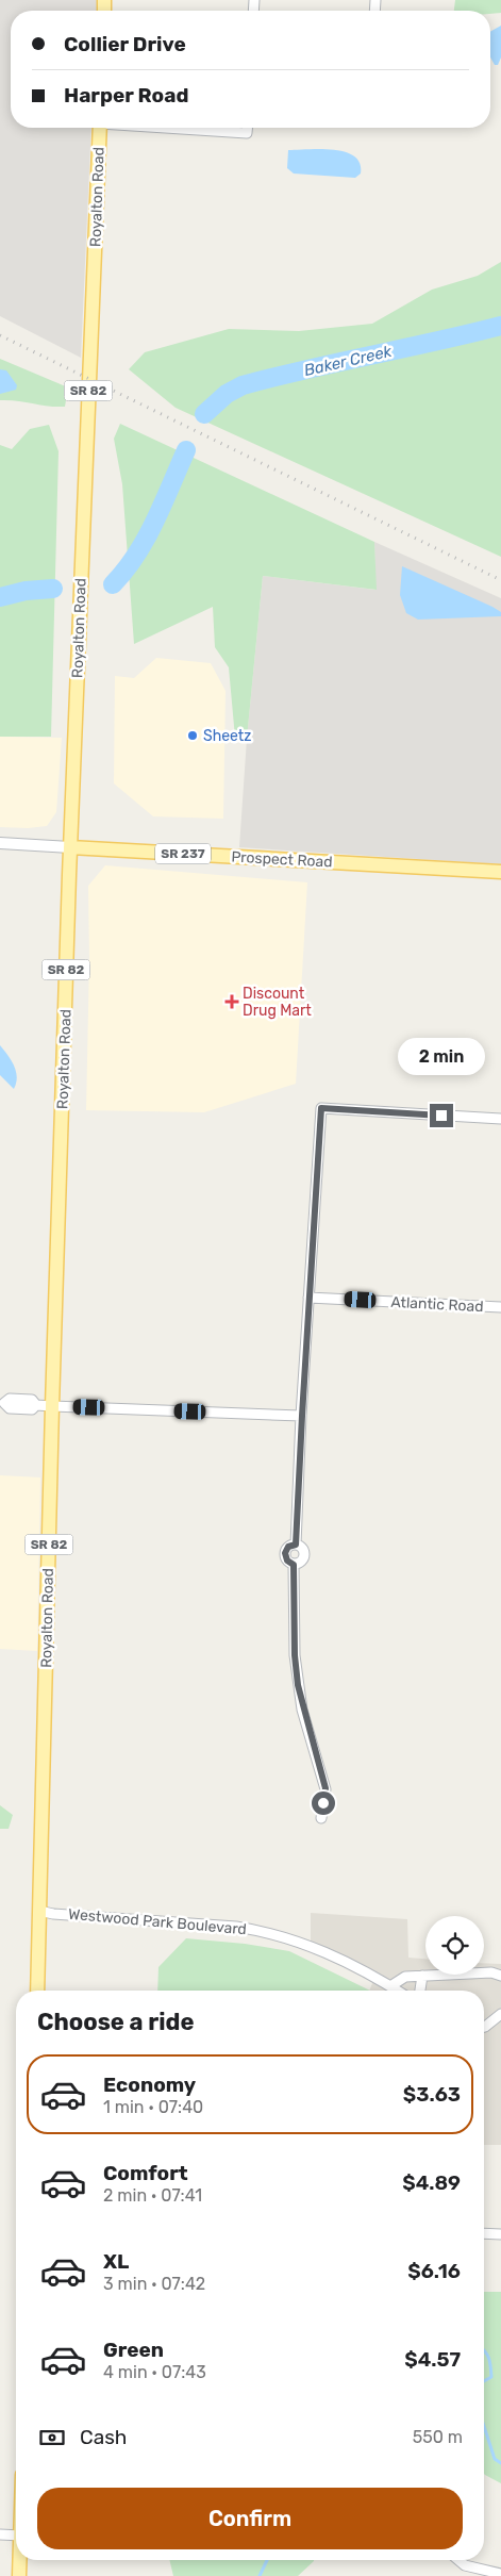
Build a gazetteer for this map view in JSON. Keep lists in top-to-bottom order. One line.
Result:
{"streets":{"main road":["Royalton Road","SR 82","SR 237","Prospect Road"],"street":["Atlantic Road","Westwood Park Boulevard"]},"crossings":[["Royalton Road","Prospect Road"],["Royalton Road","Westwood Park Boulevard"]],"water":["Baker Creek"],"places":{"other":["Sheetz"],"health":["Discount Drug Mart"]},"page":{"banner":["Collier Drive","Harper Road"],"bubble":"2 min","heading":"Choose a ride","list":[{"name":"Economy","note":"1 min · 07:40","value":"$3.63"},{"name":"Comfort","note":"2 min · 07:41","value":"$4.89"},{"name":"XL","note":"3 min · 07:42","value":"$6.16"},{"name":"Green","note":"4 min · 07:43","value":"$4.57"}],"pay":["Cash","550 m"],"buttons":"Confirm"}}
